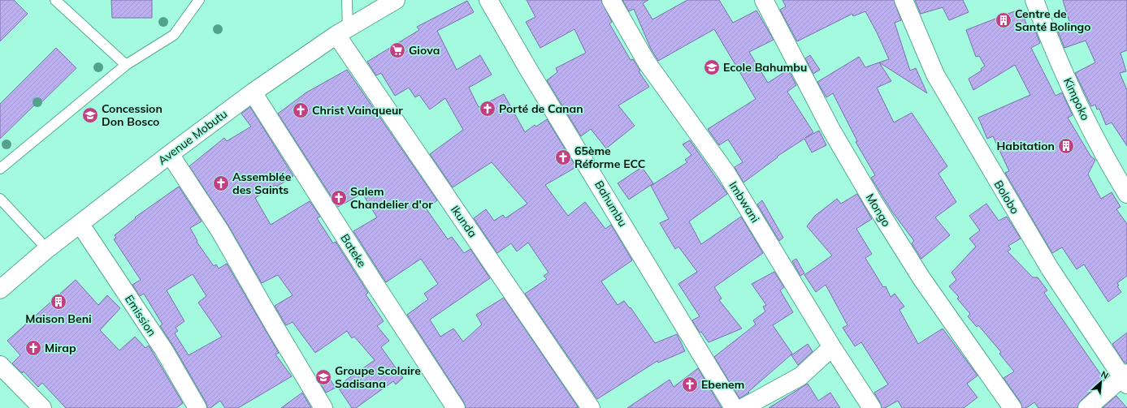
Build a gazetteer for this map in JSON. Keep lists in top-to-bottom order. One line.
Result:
{"streets":{"street":["Kimpoko","Avenue Mobutu","Bolobo","Imbwani","Bahumbu","Mongo","Ikunda","Bateke","Emission"]},"crossings":[["Avenue Mobutu","Ikunda"],["Avenue Mobutu","Bateke"],["Avenue Mobutu","Emission"]],"places":{"building":["Centre de Santé Bolingo","Habitation","Maison Beni"],"supermarket":["Giova"],"school or university":["Ecole Bahumbu","Concession Don Bosco","Groupe Scolaire Sadisana"],"church":["Porté de Canan","Christ Vainqueur","65ème Réforme ECC","Assemblée des Saints","Salem Chandelier d'or","Mirap","Ebenem"]},"north":"top right"}
